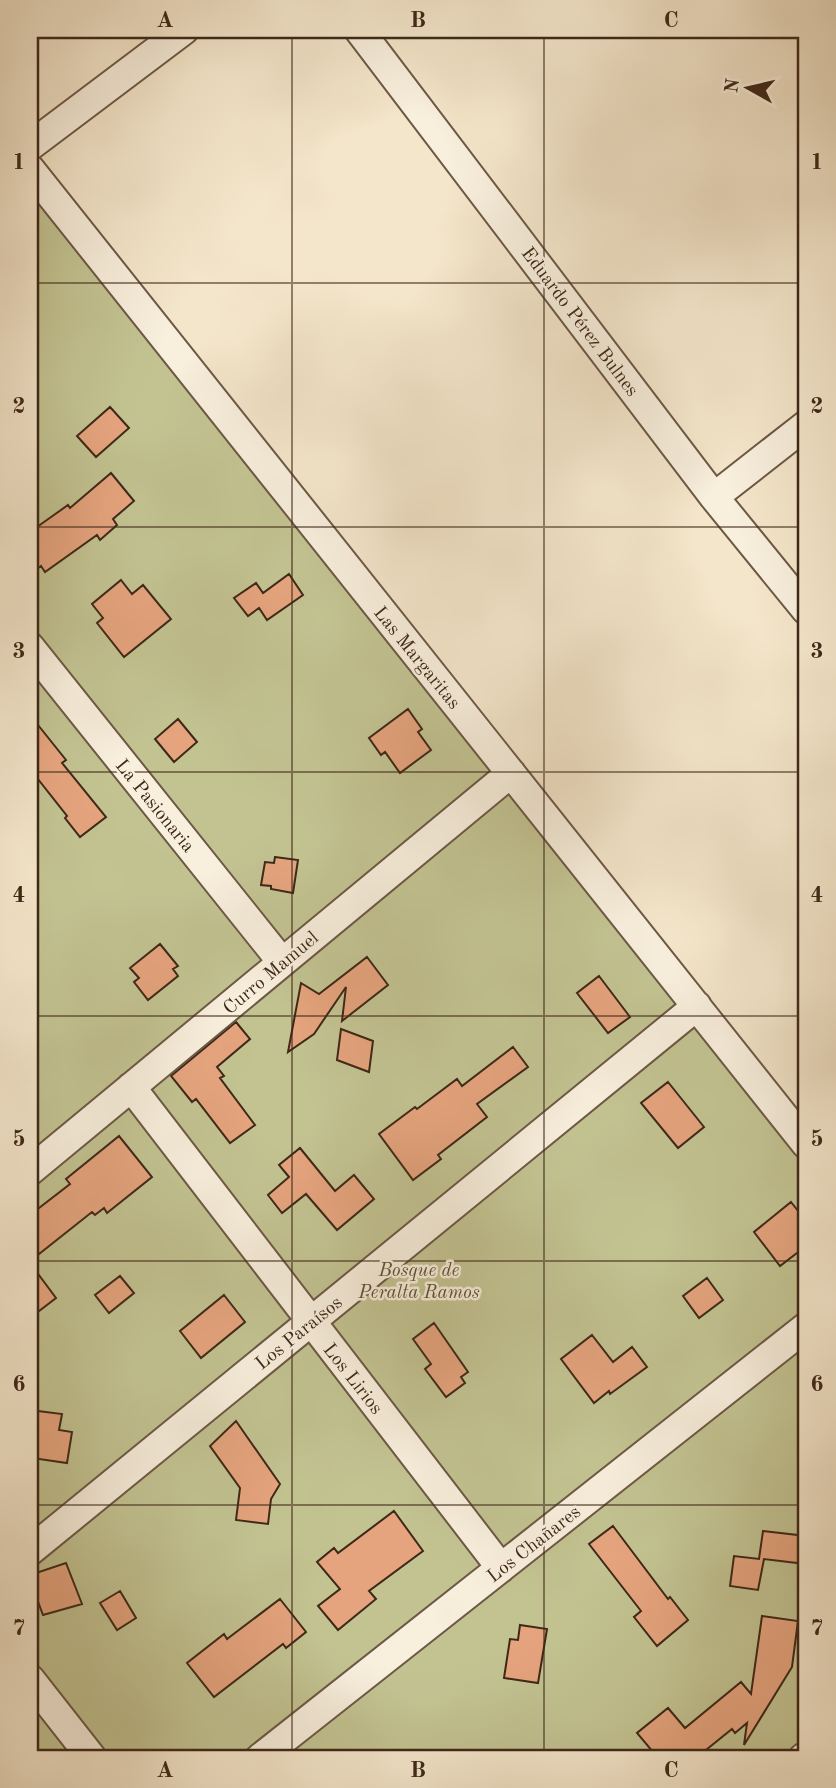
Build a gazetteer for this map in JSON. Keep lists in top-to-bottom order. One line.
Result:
{"streets":{"street":["Eduardo Pérez Bulnes","Las Margaritas","La Pasionaria","Curro Mamuel","Los Paraísos","Los Lirios","Los Chañares"]},"crossings":[["Las Margaritas","Curro Mamuel"],["Las Margaritas","Los Paraísos"],["La Pasionaria","Curro Mamuel"],["Curro Mamuel","Los Lirios"],["Los Paraísos","Los Lirios"],["Los Lirios","Los Chañares"]],"parks":["Bosque de Peralta Ramos"],"north":"left","grid":{"columns":["A","B","C"],"rows":["1","2","3","4","5","6","7"]}}
